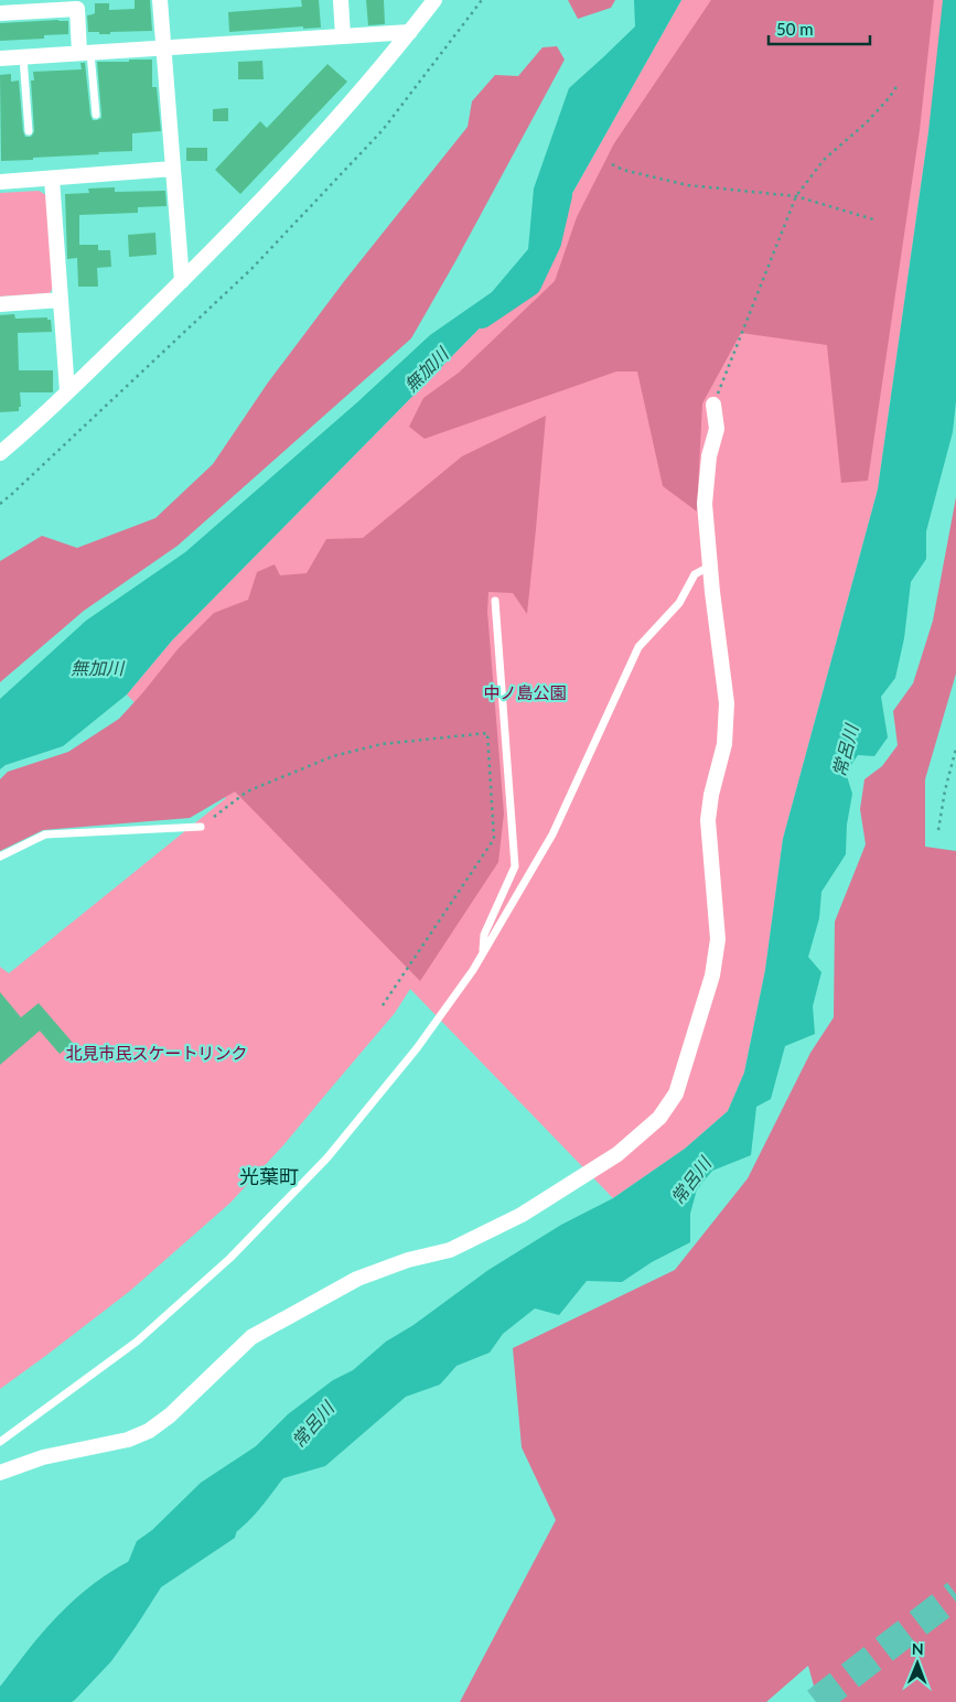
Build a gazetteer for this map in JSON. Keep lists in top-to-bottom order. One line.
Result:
{"districts":["光葉町"],"water":["無加川","常呂川"],"parks":["中ノ島公園","北見市民スケートリンク"],"scale_bar":"50 m","north":"top"}
